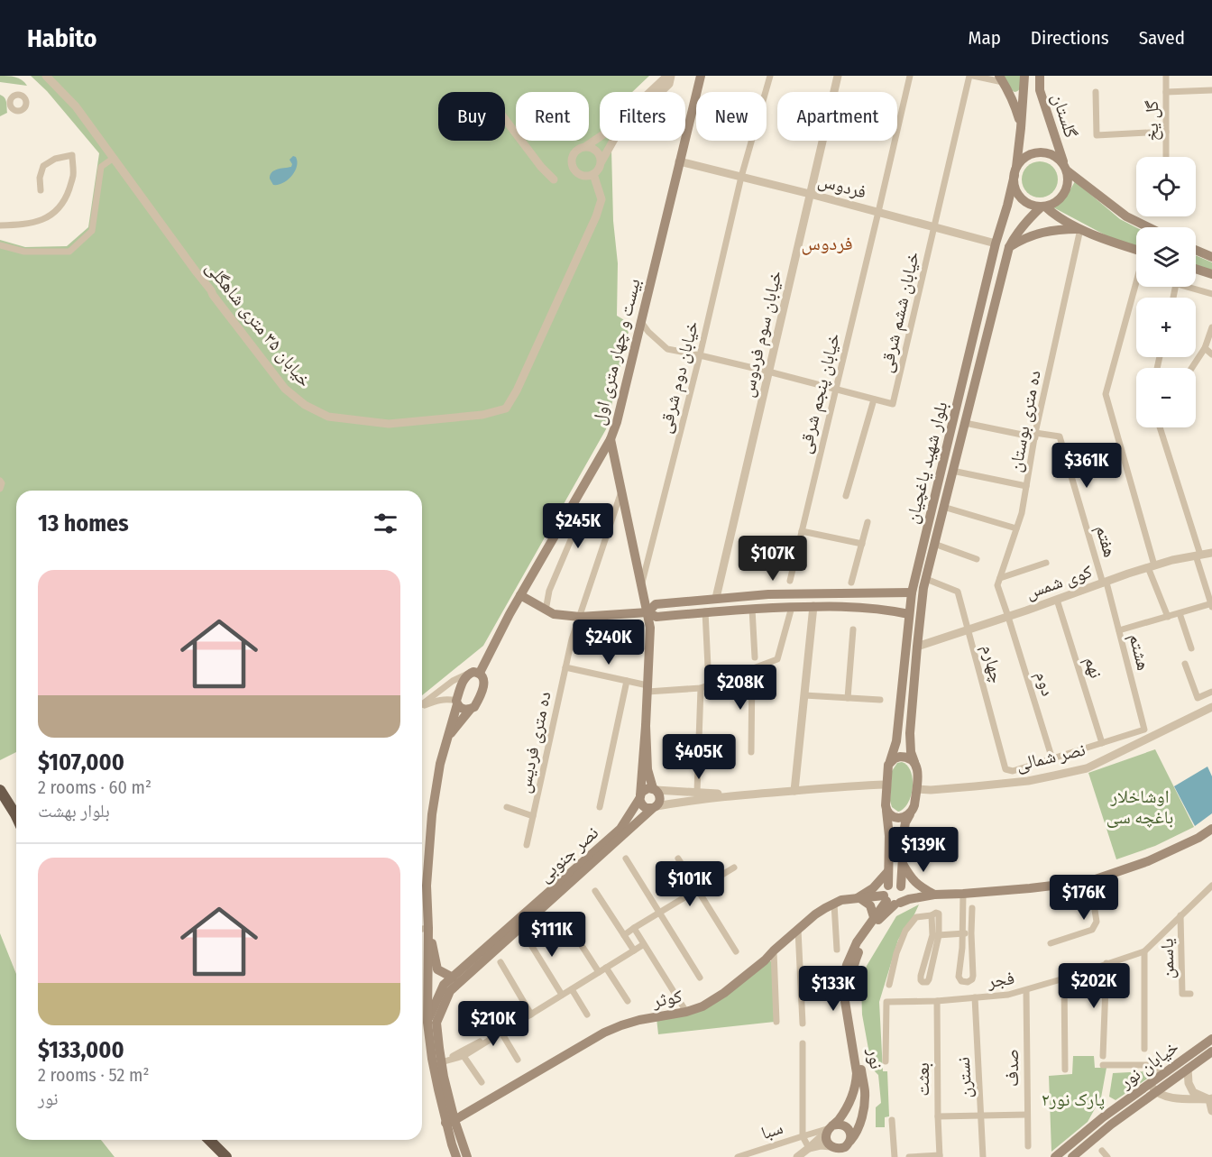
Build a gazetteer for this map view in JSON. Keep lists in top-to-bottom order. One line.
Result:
{"streets":{"main road":["گلستان","بیست و چهار متری اول","بلوار شهید یاغچیان","نصر جنوبی","کوثر","نور","خیابان نور"],"street":["گل یخ","فردوس","خیابان ششم شرقی","خیابان ۳۵ متری شاهگلی","خیابان سوم فردوس","خیابان دوم شرقی","خیابان پنجم شرقی","ده متری بوستان","هفتم","کوی شمس","هشتم","چهارم","نهم","دوم","ده متری فردیس","نصر شمالی","یاسمن","فجر","صدف","نسترن","بعثت","سبا"]},"crossings":[["گلستان","بلوار شهید یاغچیان"],["فردوس","خیابان ششم شرقی"],["فردوس","خیابان سوم فردوس"],["فردوس","بیست و چهار متری اول"],["فردوس","خیابان دوم شرقی"],["فردوس","خیابان پنجم شرقی"],["فردوس","بلوار شهید یاغچیان"],["ده متری بوستان","هفتم"],["ده متری بوستان","کوی شمس"],["ده متری بوستان","دوم"],["بلوار شهید یاغچیان","کوی شمس"],["بلوار شهید یاغچیان","چهارم"],["بلوار شهید یاغچیان","نصر شمالی"],["بلوار شهید یاغچیان","کوثر"],["هفتم","کوی شمس"],["هفتم","هشتم"],["کوی شمس","هشتم"],["کوی شمس","چهارم"],["کوی شمس","نهم"],["کوی شمس","دوم"],["هشتم","نهم"],["چهارم","دوم"],["یاسمن","فجر"],["فجر","صدف"],["فجر","نسترن"],["فجر","بعثت"]],"districts":["فردوس"],"parks":["اوشاخلار باغچه سی","پارک نور۲"],"page":{"header":"Habito","nav":["Map","Directions","Saved"],"chip":["Buy","Rent","Filters","New","Apartment"],"map_buttons":["+","−"],"price":["$361K","$245K","$107K","$240K","$208K","$405K","$139K","$101K","$176K","$111K","$202K","$133K","$210K"],"heading":"13 homes","list":[{"name":"$107,000","note":"2 rooms · 60 m² · بلوار بهشت"},{"name":"$133,000","note":"2 rooms · 52 m² · نور"}]}}
